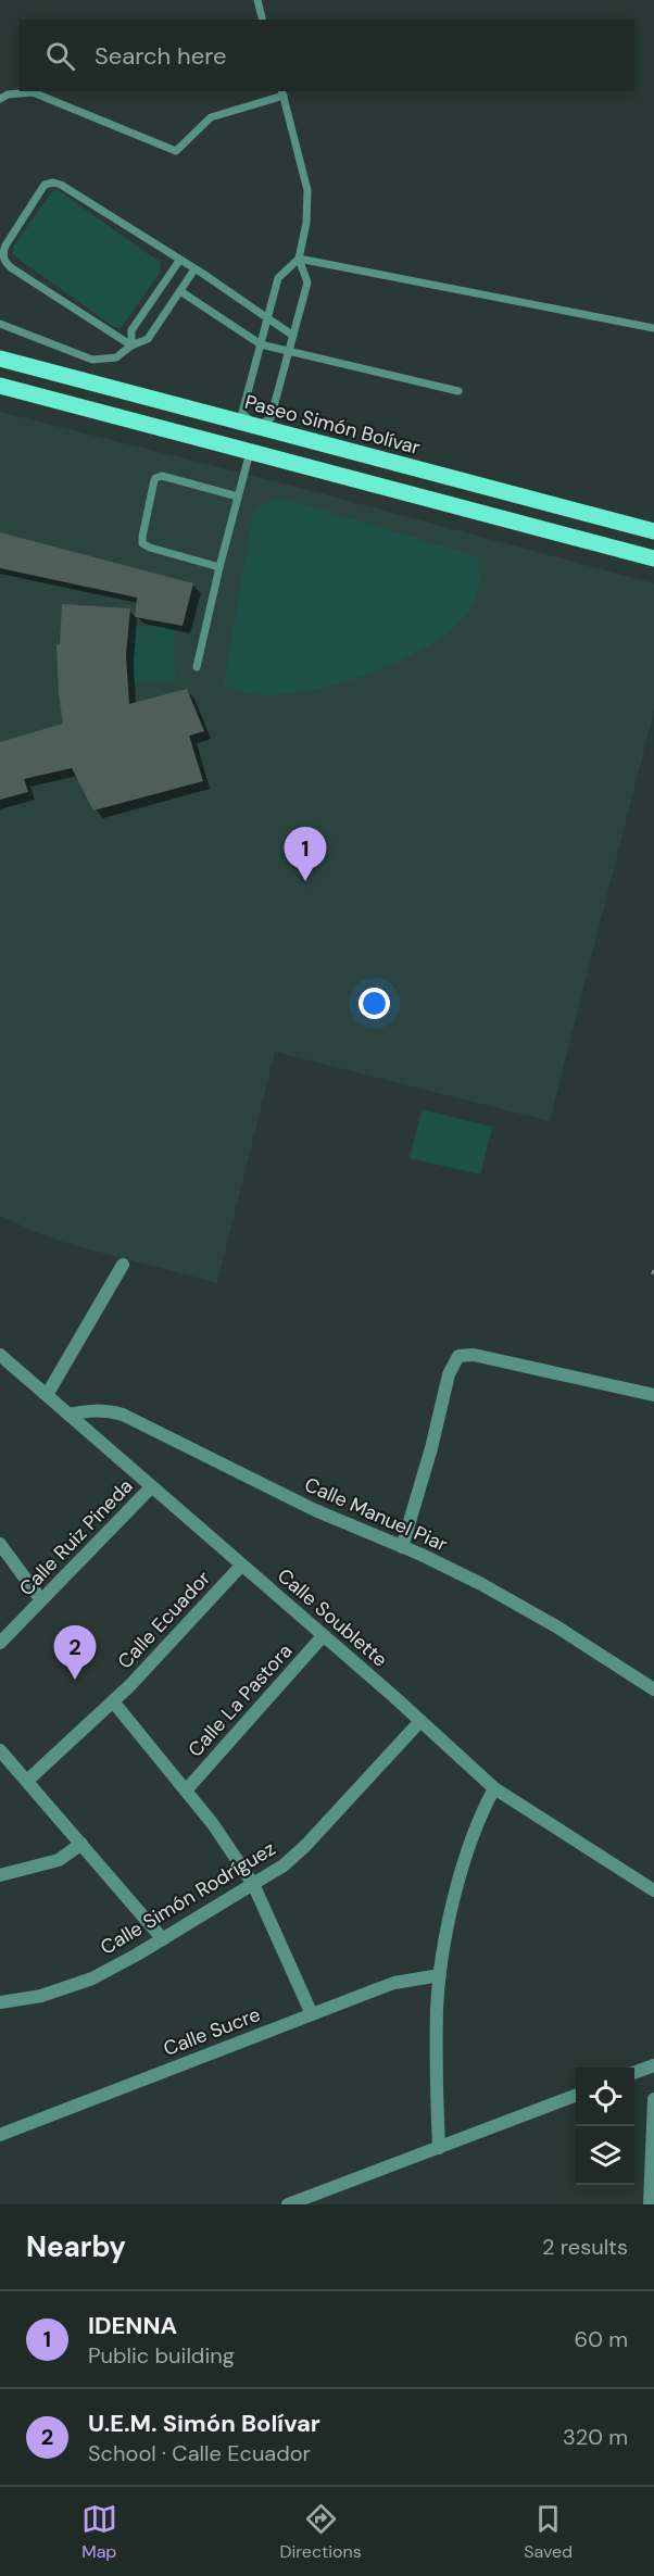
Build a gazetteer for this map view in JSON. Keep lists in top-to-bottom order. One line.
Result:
{"streets":{"main road":["Paseo Simón Bolívar"],"street":["Calle Manuel Piar","Calle Ruiz Pineda","Calle Soublette","Calle Ecuador","Calle La Pastora","Calle Simón Rodríguez","Calle Sucre"]},"crossings":[["Calle Manuel Piar","Calle Soublette"],["Calle Ruiz Pineda","Calle Soublette"],["Calle Soublette","Calle Ecuador"],["Calle Soublette","Calle La Pastora"],["Calle Soublette","Calle Simón Rodríguez"]],"page":{"search":"Search here","pins":["1","2"],"heading":["Nearby","2 results"],"list":[{"mark":"1","name":"IDENNA","note":"Public building","value":"60 m"},{"mark":"2","name":"U.E.M. Simón Bolívar","note":"School · Calle Ecuador","value":"320 m"}],"nav":["Map","Directions","Saved"]}}
